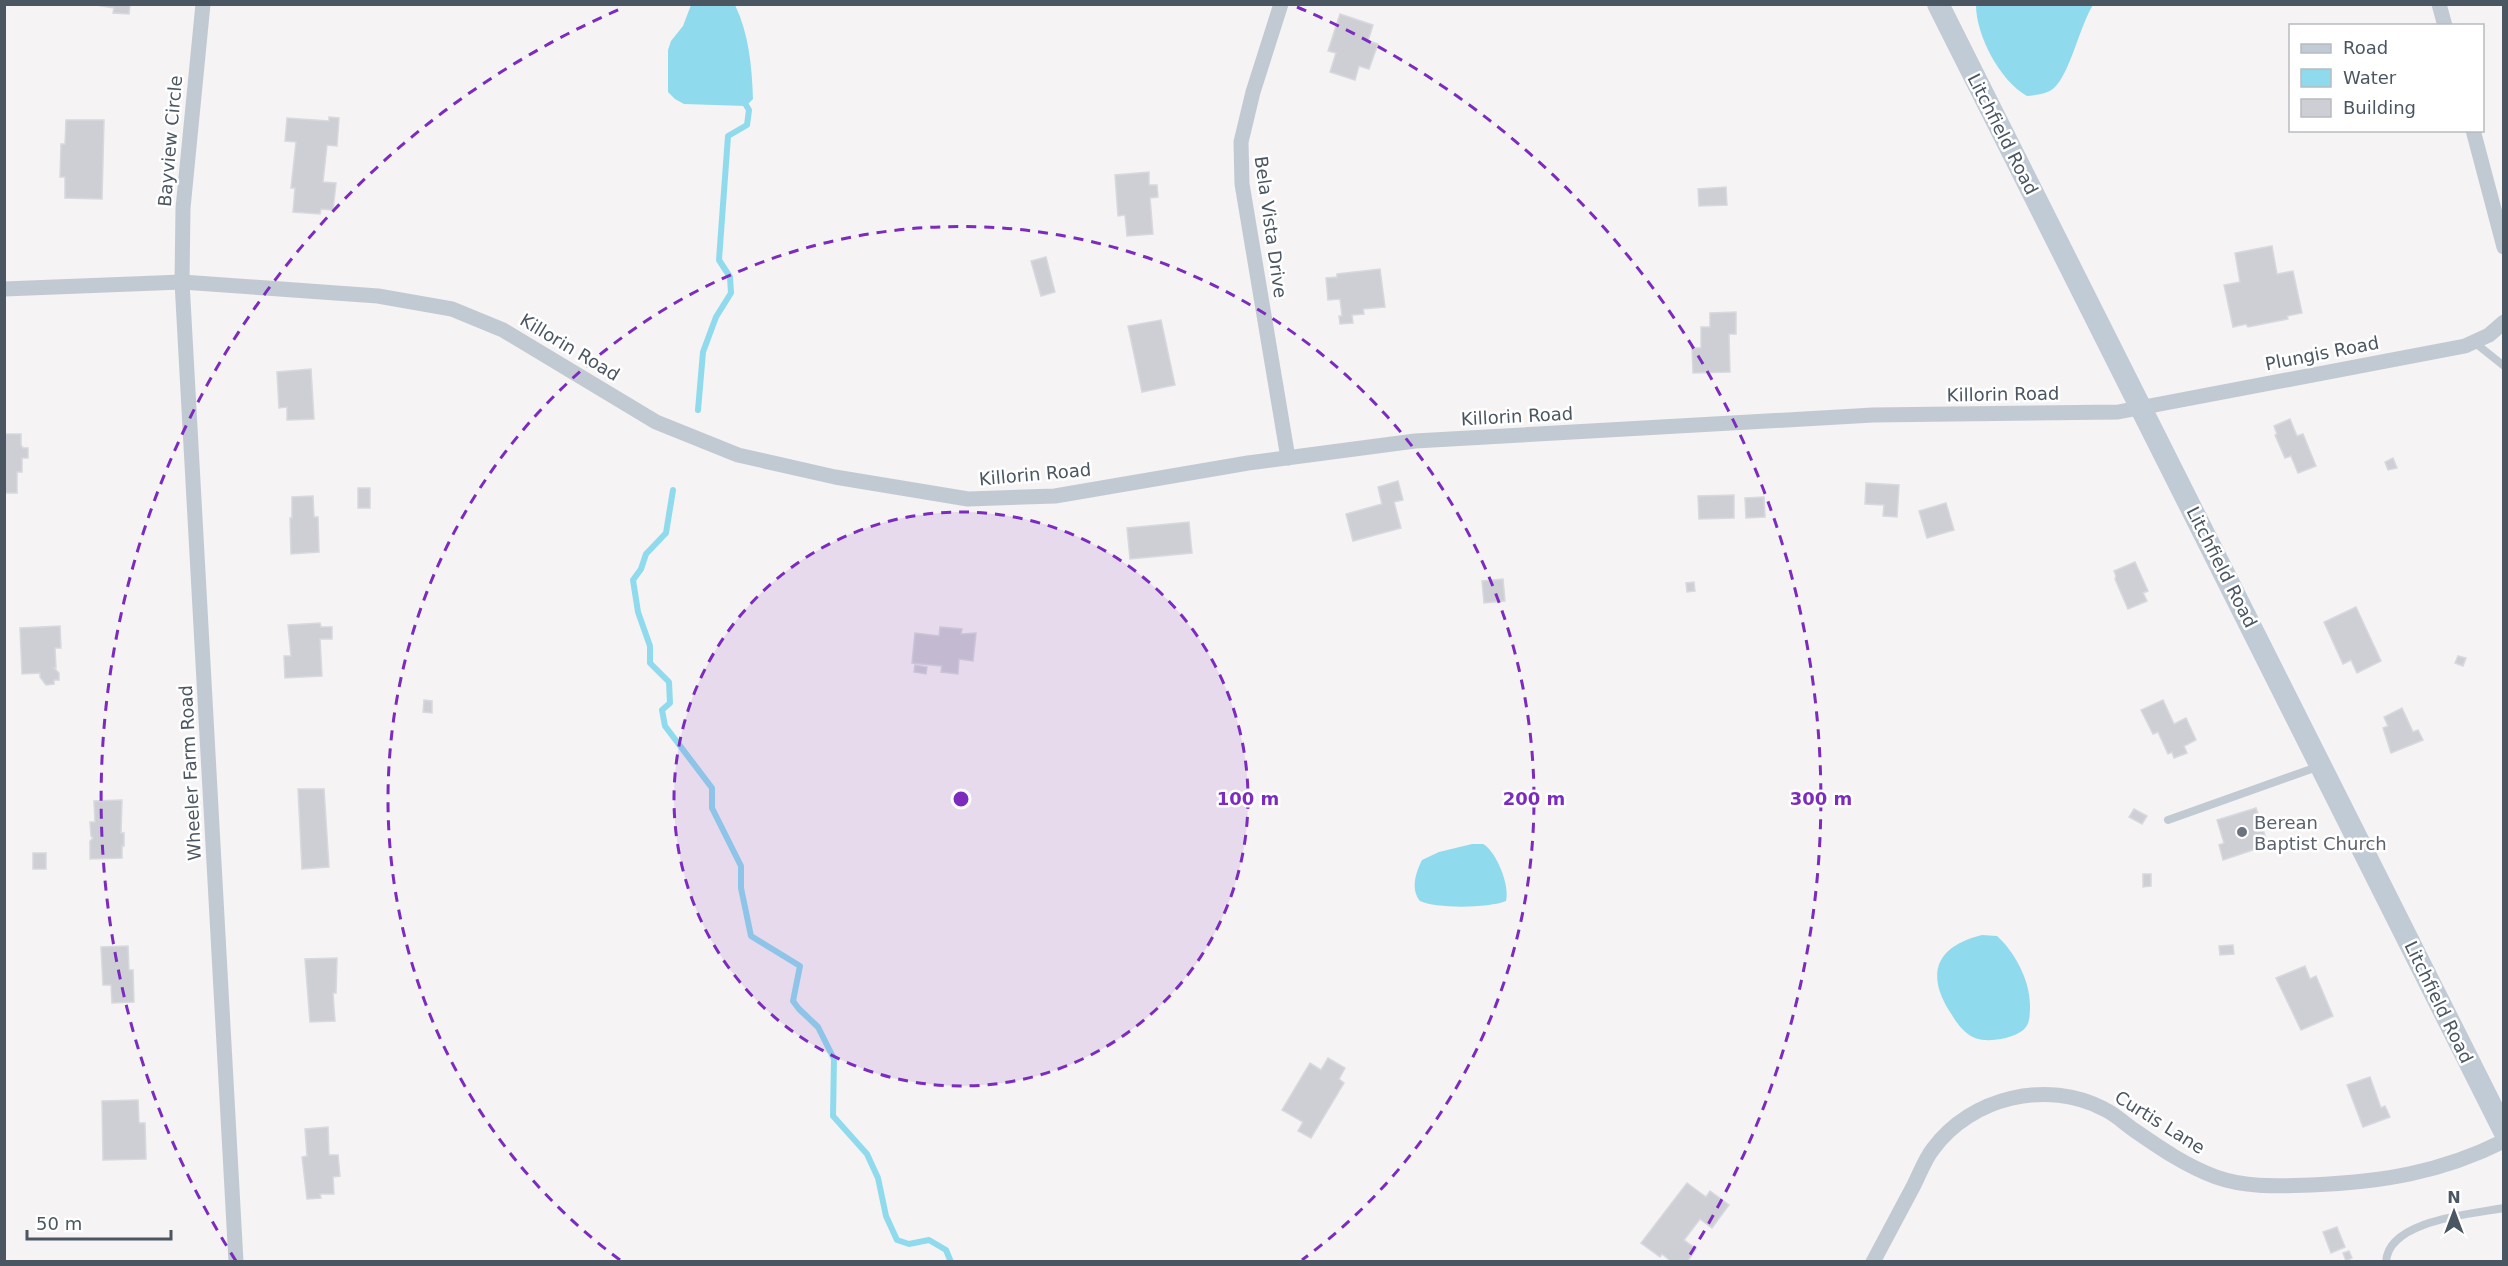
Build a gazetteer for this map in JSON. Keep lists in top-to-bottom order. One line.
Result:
{"streets":{"main road":["Litchfield Road"],"street":["Bayview Circle","Bela Vista Drive","Killorin Road","Plungis Road","Wheeler Farm Road","Curtis Lane"]},"crossings":[["Litchfield Road","Killorin Road"],["Litchfield Road","Plungis Road"],["Bayview Circle","Killorin Road"],["Bayview Circle","Wheeler Farm Road"],["Bela Vista Drive","Killorin Road"],["Killorin Road","Plungis Road"],["Killorin Road","Wheeler Farm Road"]],"places":["Berean Baptist Church"],"legend":["Road","Water","Building"],"scale_bar":"50 m","north":"top","rings":["100 m","200 m","300 m"]}
